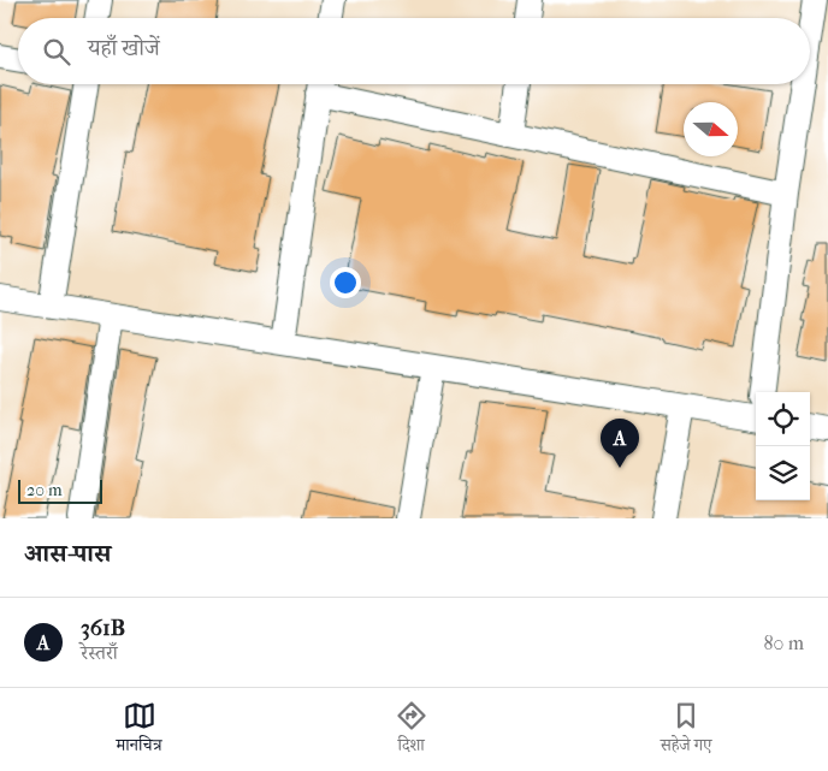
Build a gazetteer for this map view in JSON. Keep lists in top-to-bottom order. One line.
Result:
{"scale_bar":"20 m","north":"right","page":{"search":"यहाँ खोजें","pins":"A","scale":"20 m","heading":"आस-पास","list":[{"mark":"A","name":"361B","note":"रेस्तराँ","value":"80 m"}],"nav":["मानचित्र","दिशा","सहेजे गए"]}}
